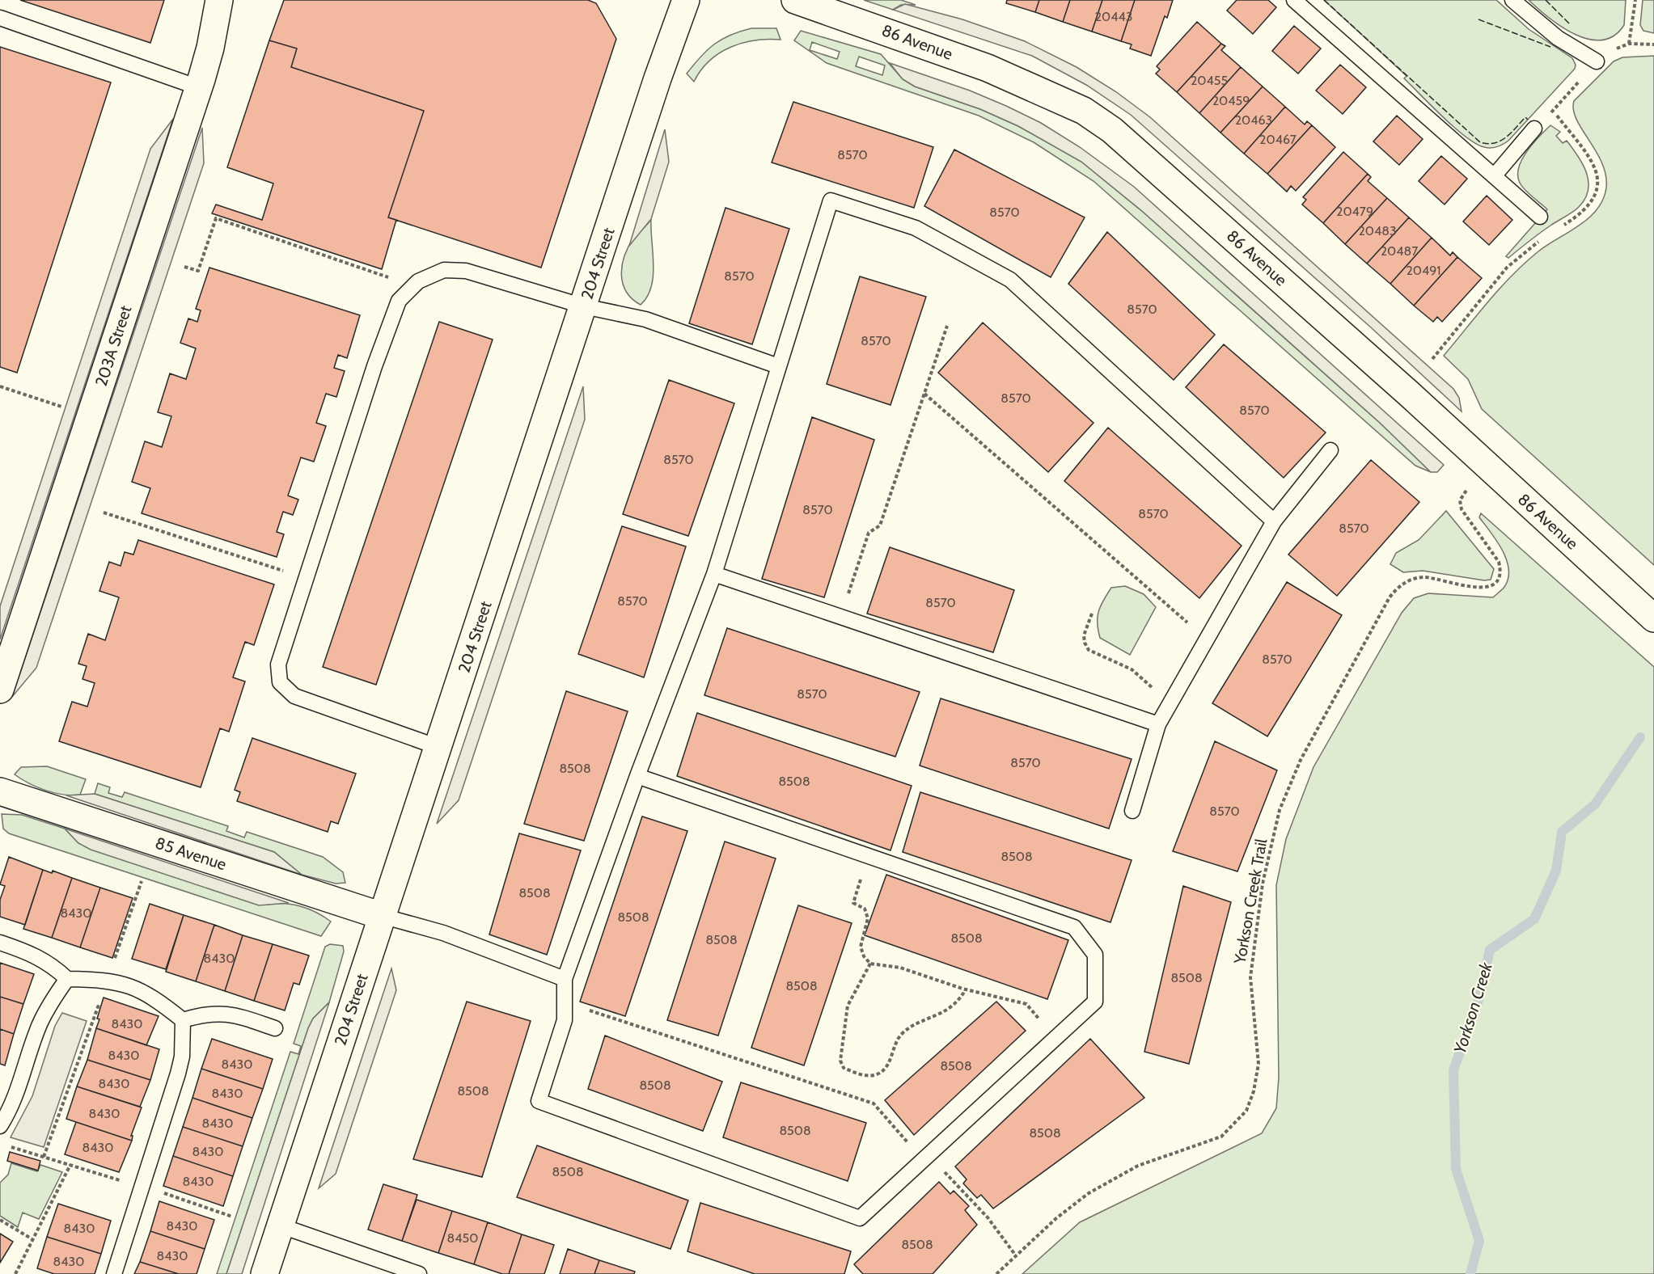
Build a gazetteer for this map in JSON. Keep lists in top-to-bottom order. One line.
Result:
{"streets":{"street":["86 Avenue","204 Street","203A Street","85 Avenue"],"path":["Yorkson Creek Trail"]},"crossings":[["86 Avenue","Yorkson Creek Trail"],["204 Street","85 Avenue"]],"water":["Yorkson Creek"],"house_numbers":["20443","20455","20459","20463","20467","8570","20479","8570","20483","20487","20491","8570","8570","8570","8570","8570","8570","8570","8570","8570","8570","8570","8570","8570","8570","8508","8508","8570","8508","8508","8430","8508","8508","8508","8430","8508","8508","8430","8430","8430","8508","8430","8508","8508","8430","8430","8430","8508","8508","8430","8430","8508","8430","8430","8430","8450","8508","8430","8430"]}
